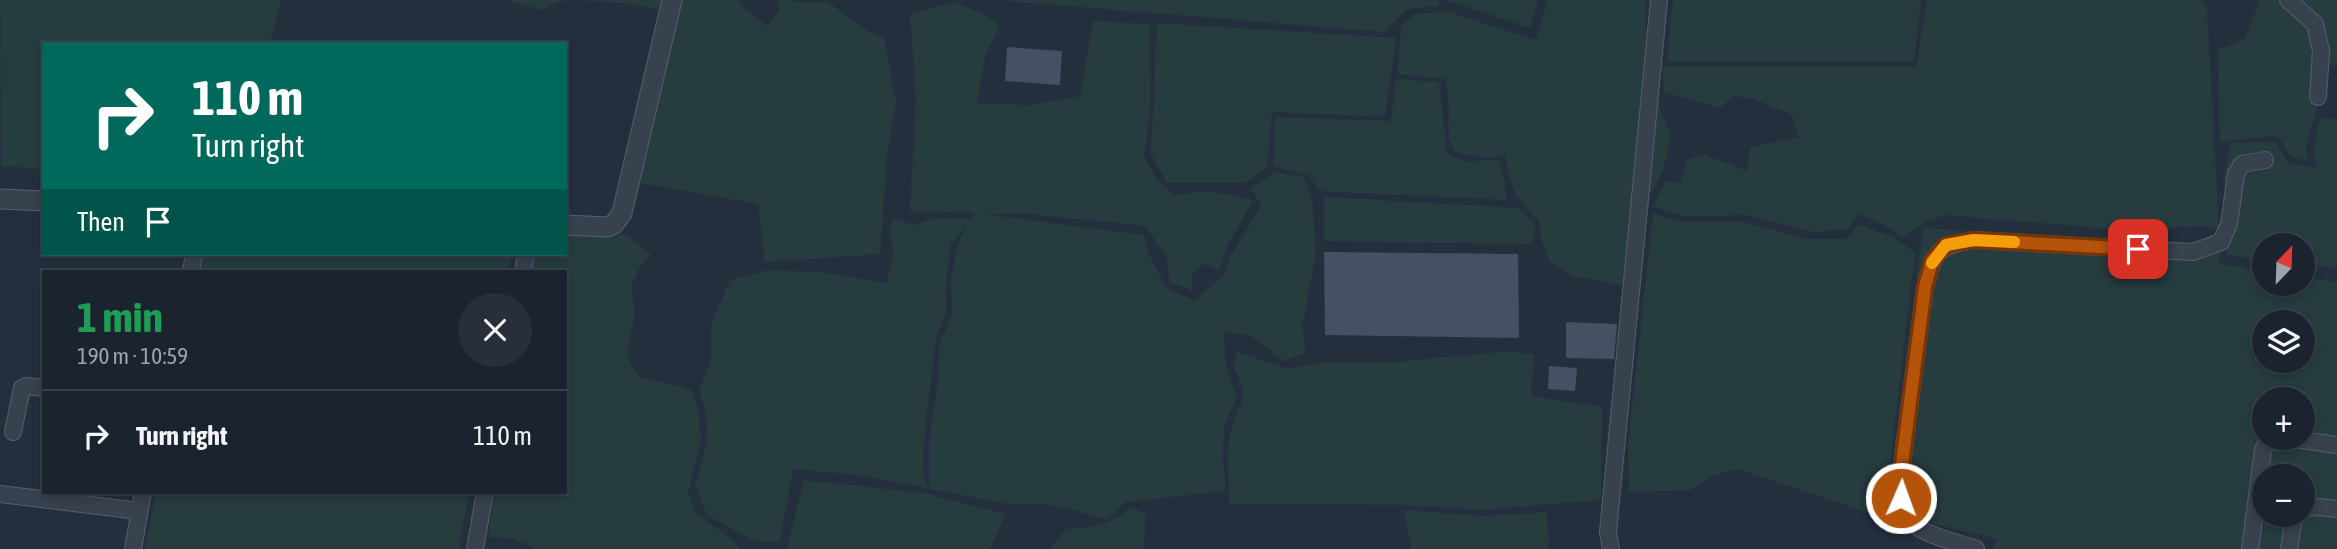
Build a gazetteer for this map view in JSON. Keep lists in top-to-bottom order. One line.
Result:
{"north":"top right","page":{"turn":["110 m","Turn right"],"then":"Then","map_buttons":["+","−"],"heading":["1 min","190 m · 10:59"],"list":[{"name":"Turn right","value":"110 m"}]}}
